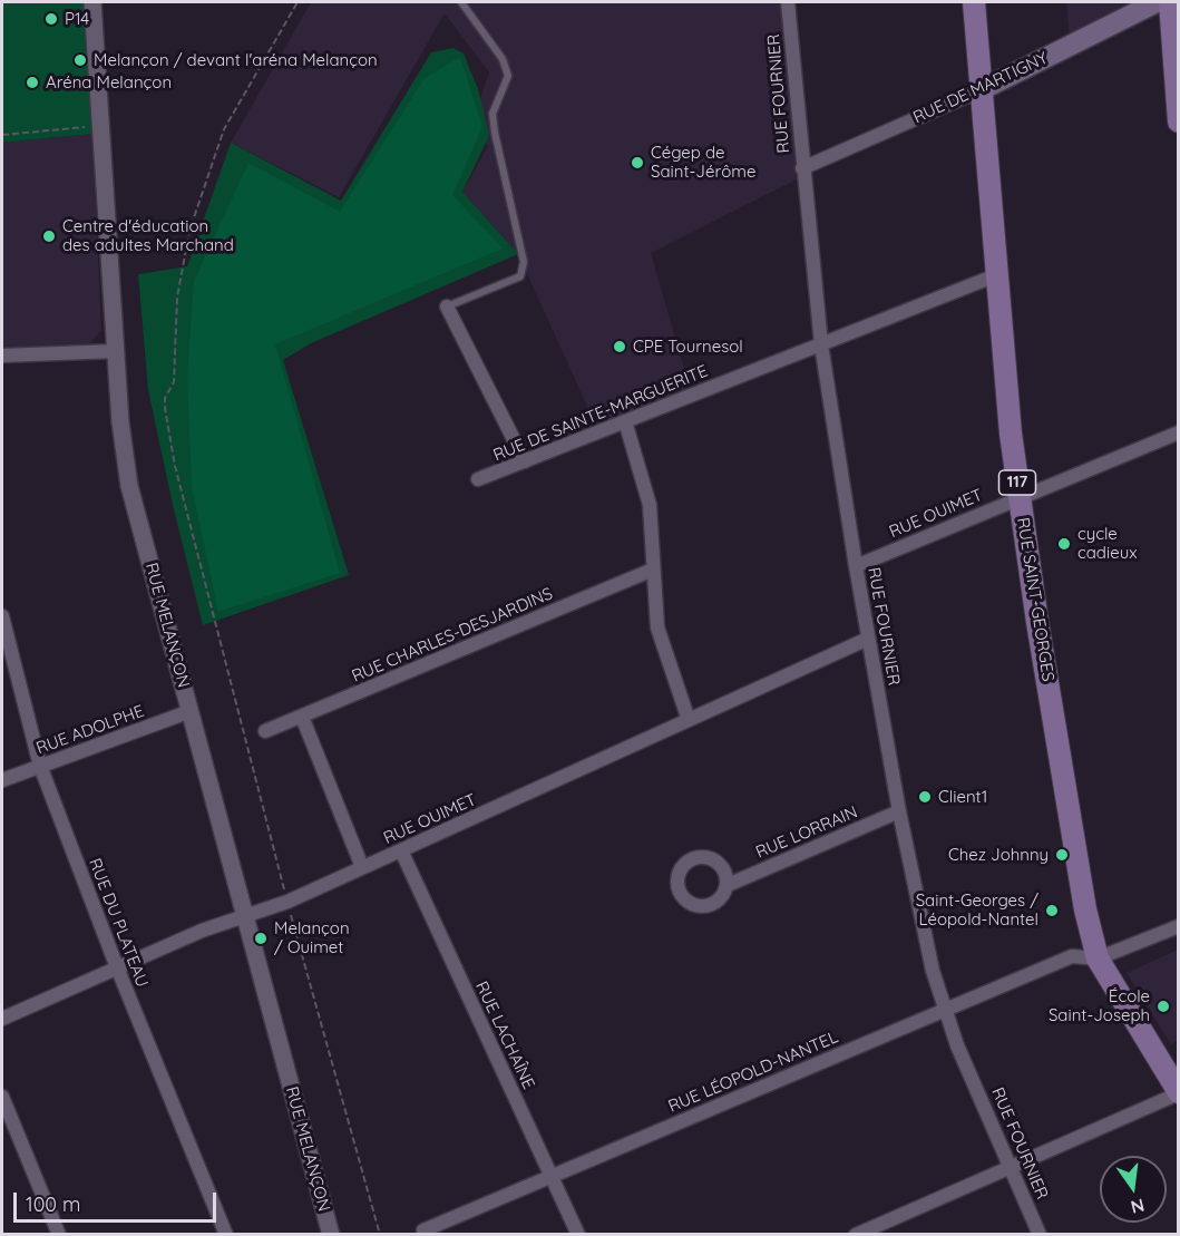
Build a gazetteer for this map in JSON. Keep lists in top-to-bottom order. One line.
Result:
{"streets":{"main road":["RUE DE MARTIGNY","117","RUE SAINT-GEORGES"],"street":["RUE FOURNIER","RUE DE SAINTE-MARGUERITE","RUE OUIMET","RUE MELANÇON","RUE CHARLES-DESJARDINS","RUE ADOLPHE","RUE LORRAIN","RUE DU PLATEAU","RUE LACHAÎNE","RUE LÉOPOLD-NANTEL"]},"crossings":[["RUE DE MARTIGNY","RUE FOURNIER"],["RUE DE MARTIGNY","RUE SAINT-GEORGES"],["RUE FOURNIER","RUE DE SAINTE-MARGUERITE"],["RUE FOURNIER","RUE OUIMET"],["RUE FOURNIER","RUE LORRAIN"],["RUE FOURNIER","RUE LÉOPOLD-NANTEL"],["RUE DE SAINTE-MARGUERITE","RUE SAINT-GEORGES"],["RUE OUIMET","RUE SAINT-GEORGES"],["RUE OUIMET","RUE MELANÇON"],["RUE OUIMET","RUE DU PLATEAU"],["RUE OUIMET","RUE LACHAÎNE"],["RUE SAINT-GEORGES","RUE LÉOPOLD-NANTEL"],["RUE MELANÇON","RUE ADOLPHE"],["RUE ADOLPHE","RUE DU PLATEAU"],["RUE LACHAÎNE","RUE LÉOPOLD-NANTEL"]],"places":["P14","Melançon / devant l'aréna Melançon","Aréna Melançon","Cégep de Saint-Jérôme","Centre d'éducation des adultes Marchand","CPE Tournesol","cycle cadieux","Client1","Chez Johnny","Saint-Georges / Léopold-Nantel","Melançon / Ouimet","École Saint-Joseph"],"scale_bar":"100 m","north":"bottom"}
